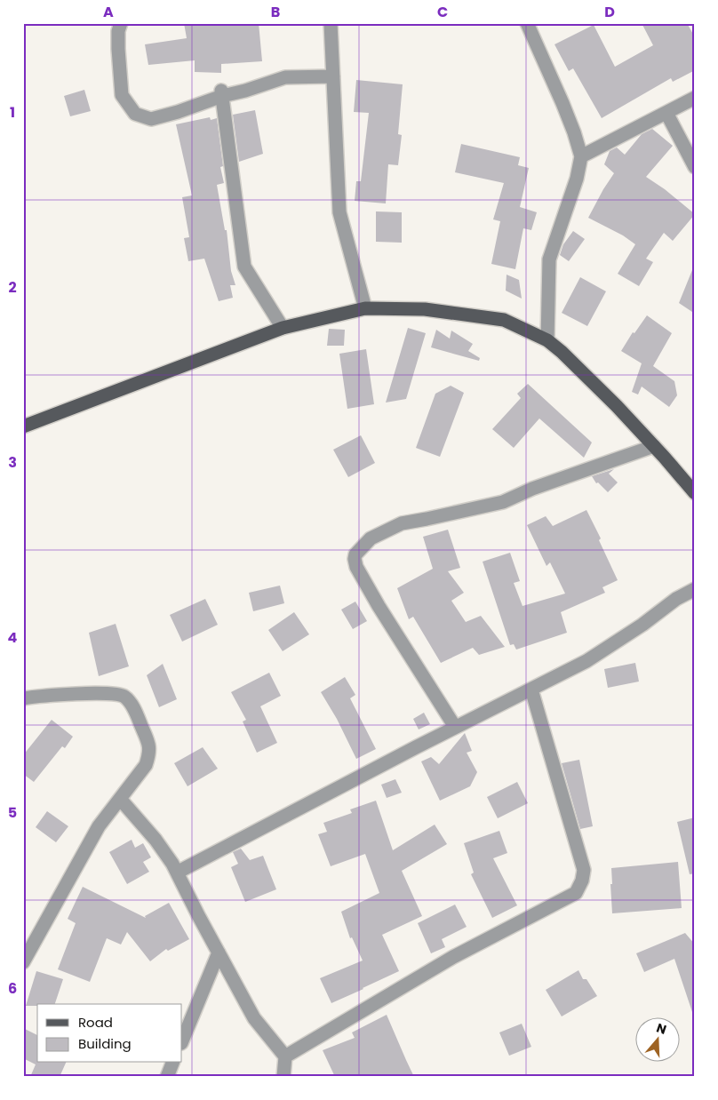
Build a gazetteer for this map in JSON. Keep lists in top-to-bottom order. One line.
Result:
{"legend":["Road","Building"],"north":"top","grid":{"columns":["A","B","C","D"],"rows":["1","2","3","4","5","6"]}}
